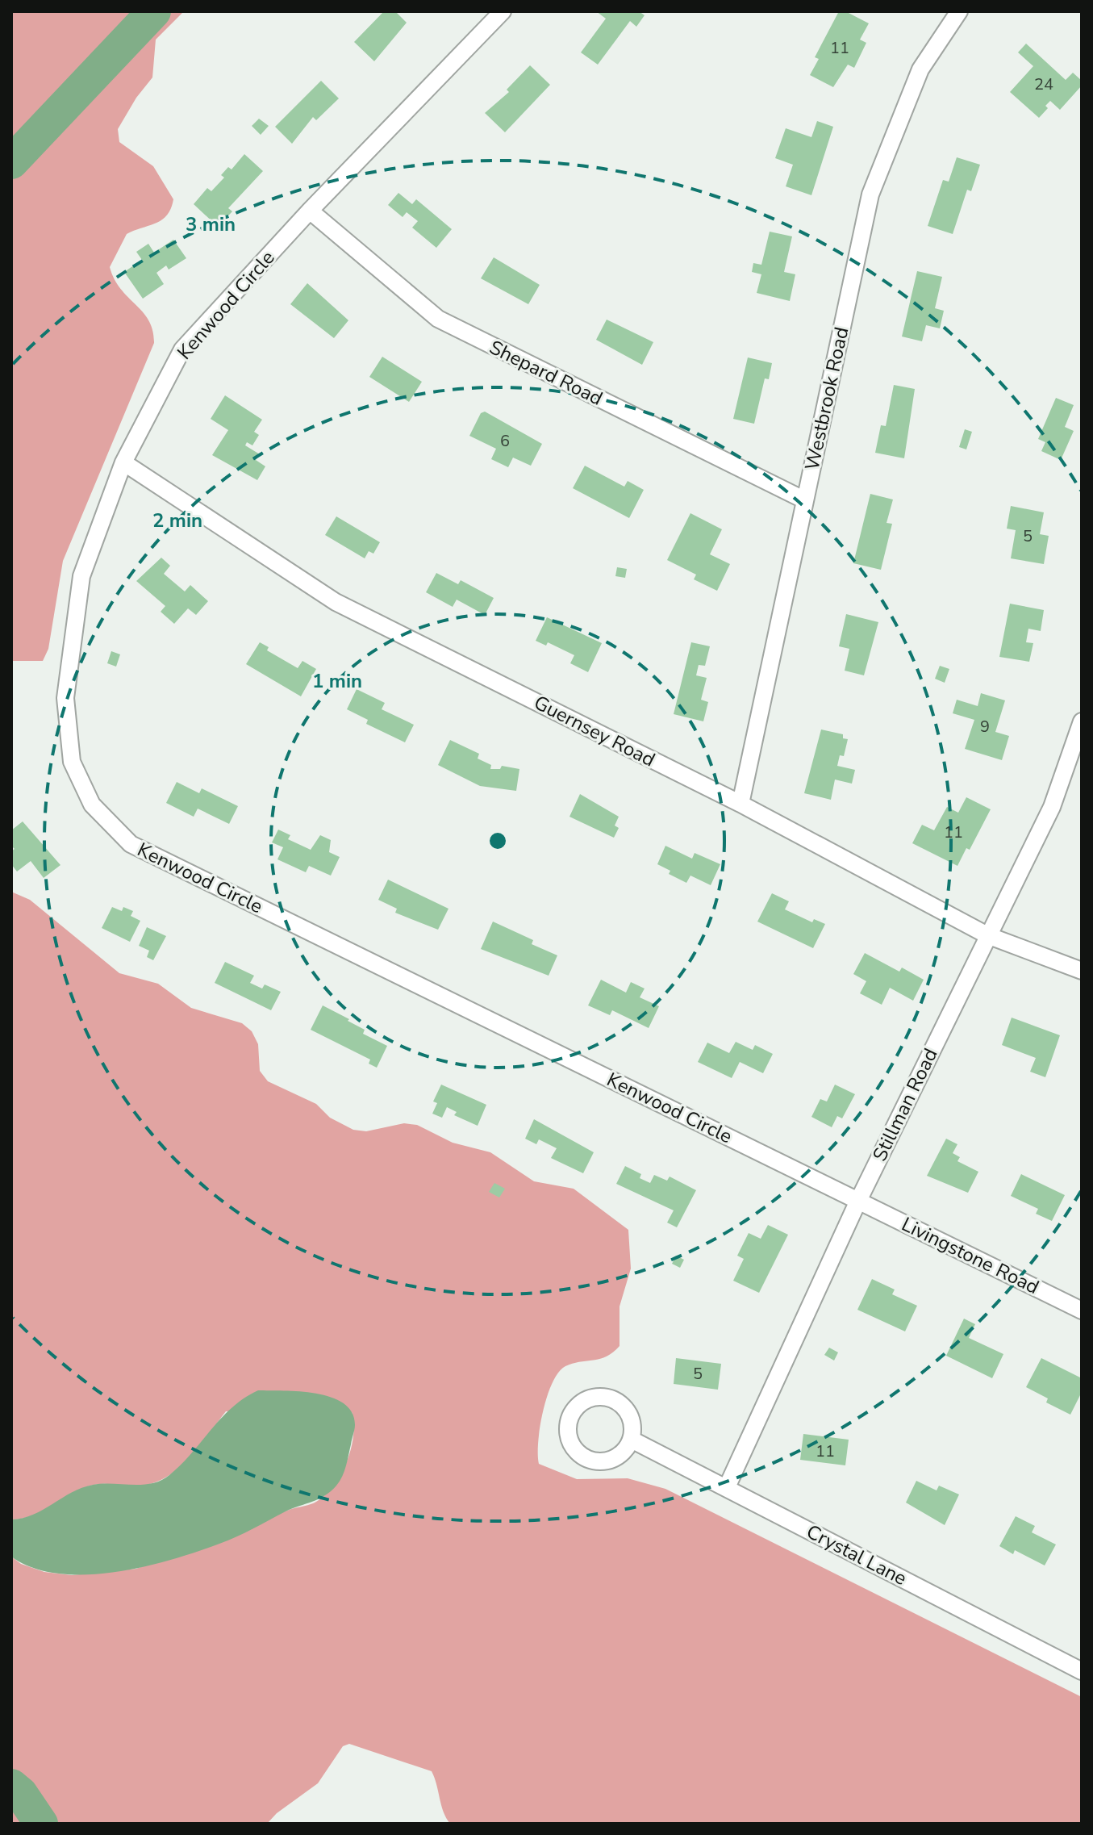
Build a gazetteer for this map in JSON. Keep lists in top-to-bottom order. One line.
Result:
{"streets":{"street":["Kenwood Circle","Shepard Road","Westbrook Road","Guernsey Road","Stillman Road","Livingstone Road","Crystal Lane"]},"crossings":[["Kenwood Circle","Shepard Road"],["Kenwood Circle","Guernsey Road"],["Kenwood Circle","Stillman Road"],["Kenwood Circle","Livingstone Road"],["Shepard Road","Westbrook Road"],["Westbrook Road","Guernsey Road"],["Guernsey Road","Stillman Road"],["Stillman Road","Livingstone Road"],["Stillman Road","Crystal Lane"]],"house_numbers":["11","24","6","5","9","11","5","11"],"rings":["3 min","2 min","1 min"]}
